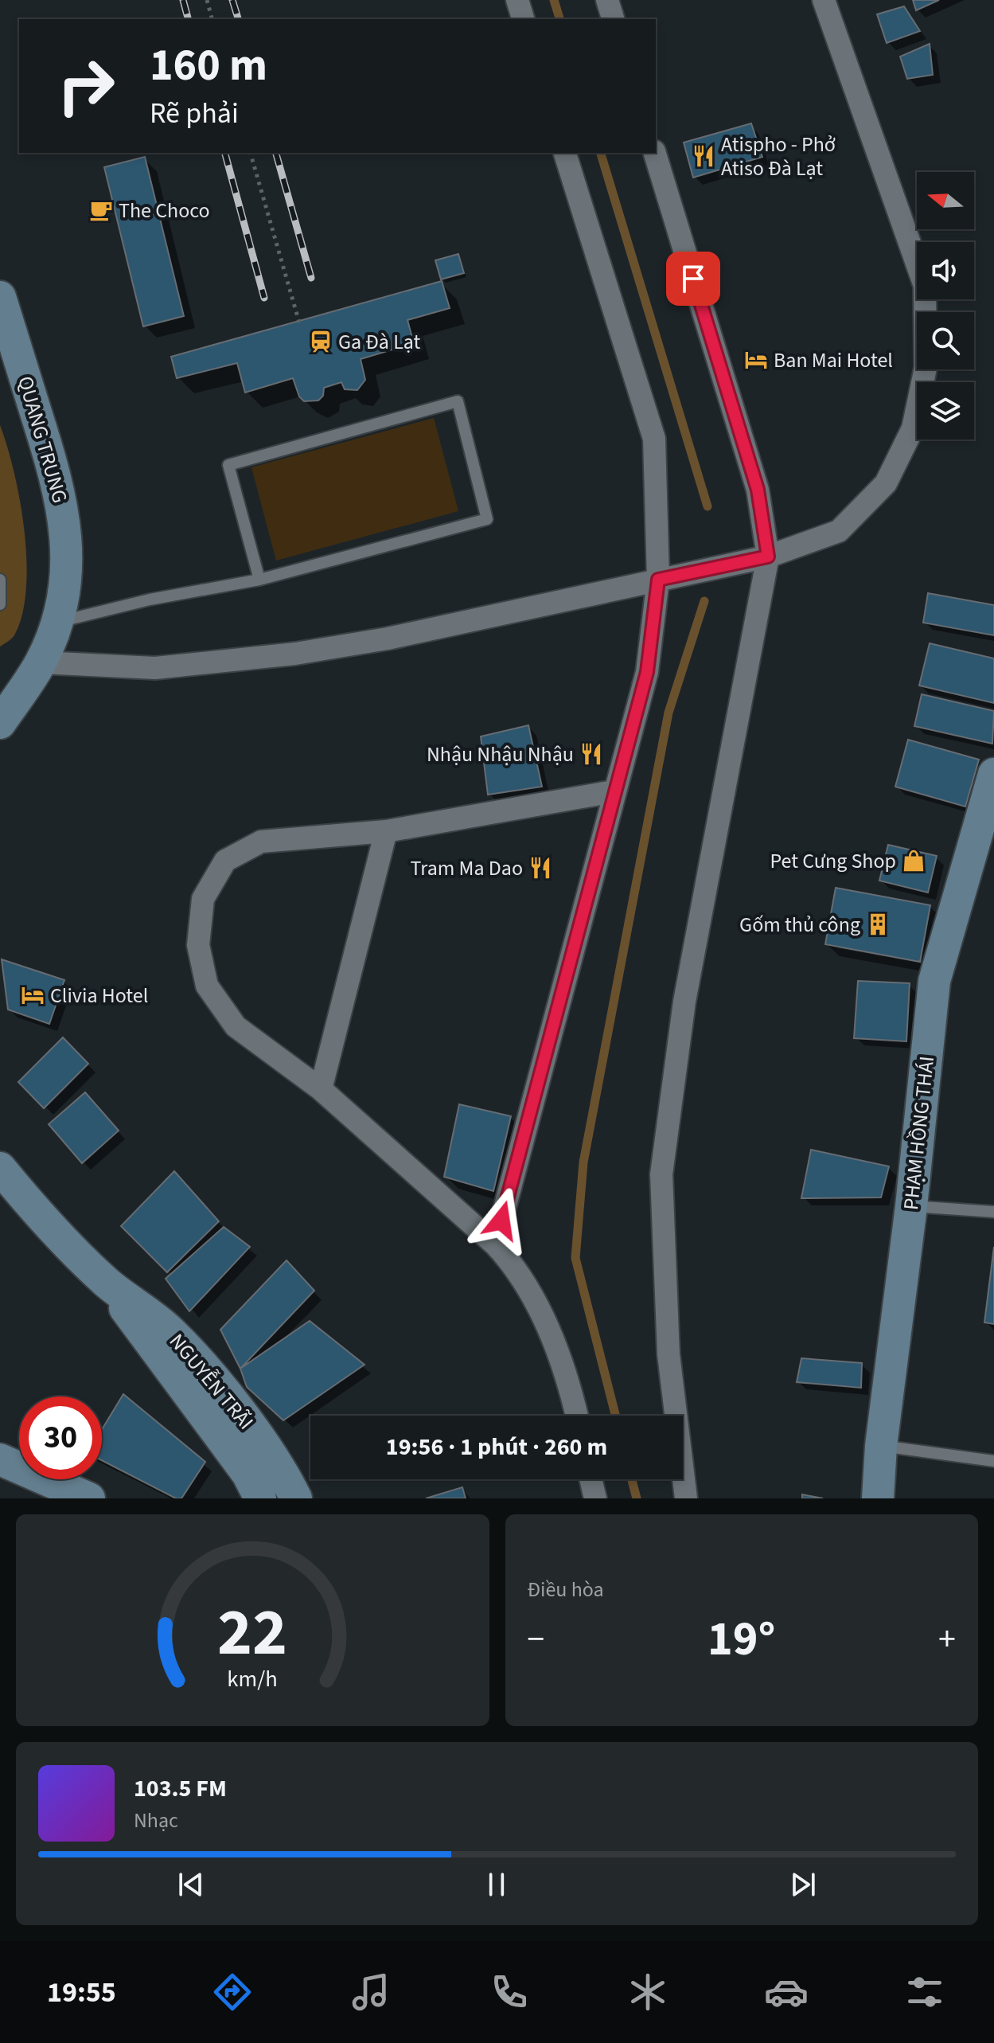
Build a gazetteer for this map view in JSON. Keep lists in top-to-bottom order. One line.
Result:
{"streets":{"main road":["QUANG TRUNG","PHẠM HỒNG THÁI","NGUYỄN TRÃI"]},"places":{"restaurant":["Atispho - Phở Atiso Đà Lạt","Nhậu Nhậu Nhậu","Tram Ma Dao"],"cafe":["The Choco"],"station":["Ga Đà Lạt"],"hotel":["Ban Mai Hotel","Clivia Hotel"],"shop":["Pet Cưng Shop"],"building":["Gốm thủ công"]},"north":"left","page":{"turn":["160 m","Rẽ phải"],"limit":"30","trip":"19:56 · 1 phút · 260 m","tile":"Điều hòa","heat":["−","19°","+"],"song":["103.5 FM","Nhạc"],"tabs":"19:55","gauge":["22","km/h"]}}
